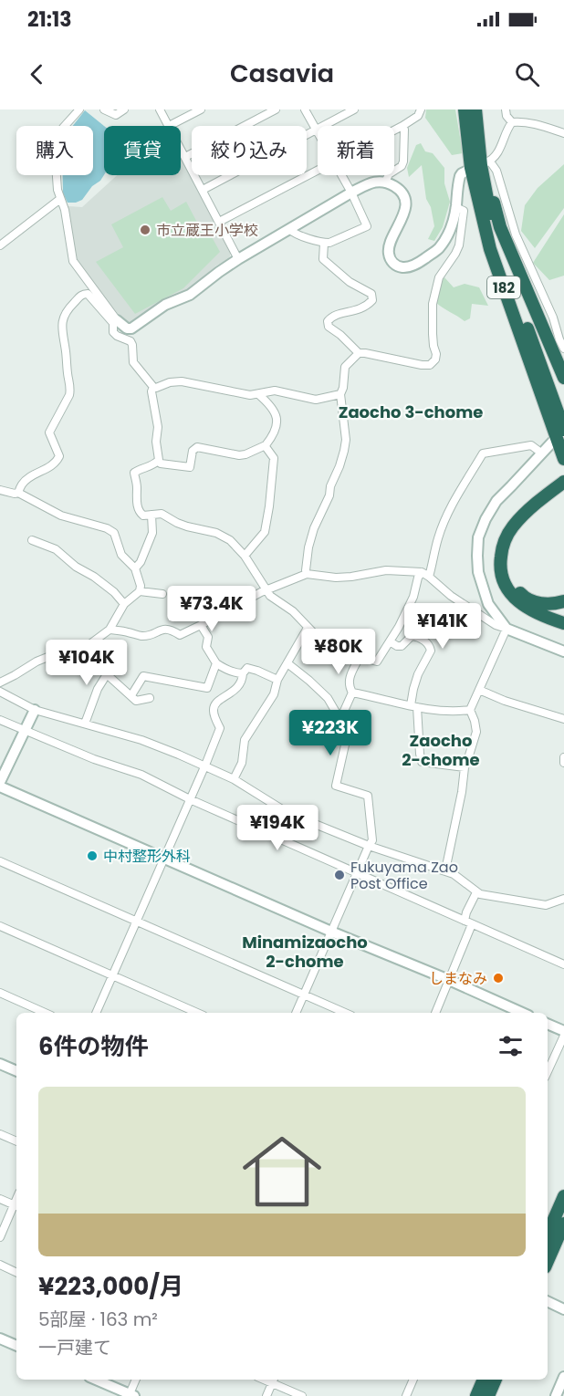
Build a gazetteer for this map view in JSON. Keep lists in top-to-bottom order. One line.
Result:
{"streets":{"highway":["182"]},"districts":["Zaocho 3-chome","Zaocho 2-chome","Minamizaocho 2-chome"],"places":["市立蔵王小学校","中村整形外科","Fukuyama Zao Post Office","しまなみ"],"page":{"status":"21:13","header":"Casavia","chip":["購入","賃貸","絞り込み","新着"],"price":["¥73.4K","¥141K","¥80K","¥104K","¥223K","¥194K"],"heading":"6件の物件","list":[{"name":"¥223,000/月","note":"5部屋 · 163 m² · 一戸建て"}]}}
